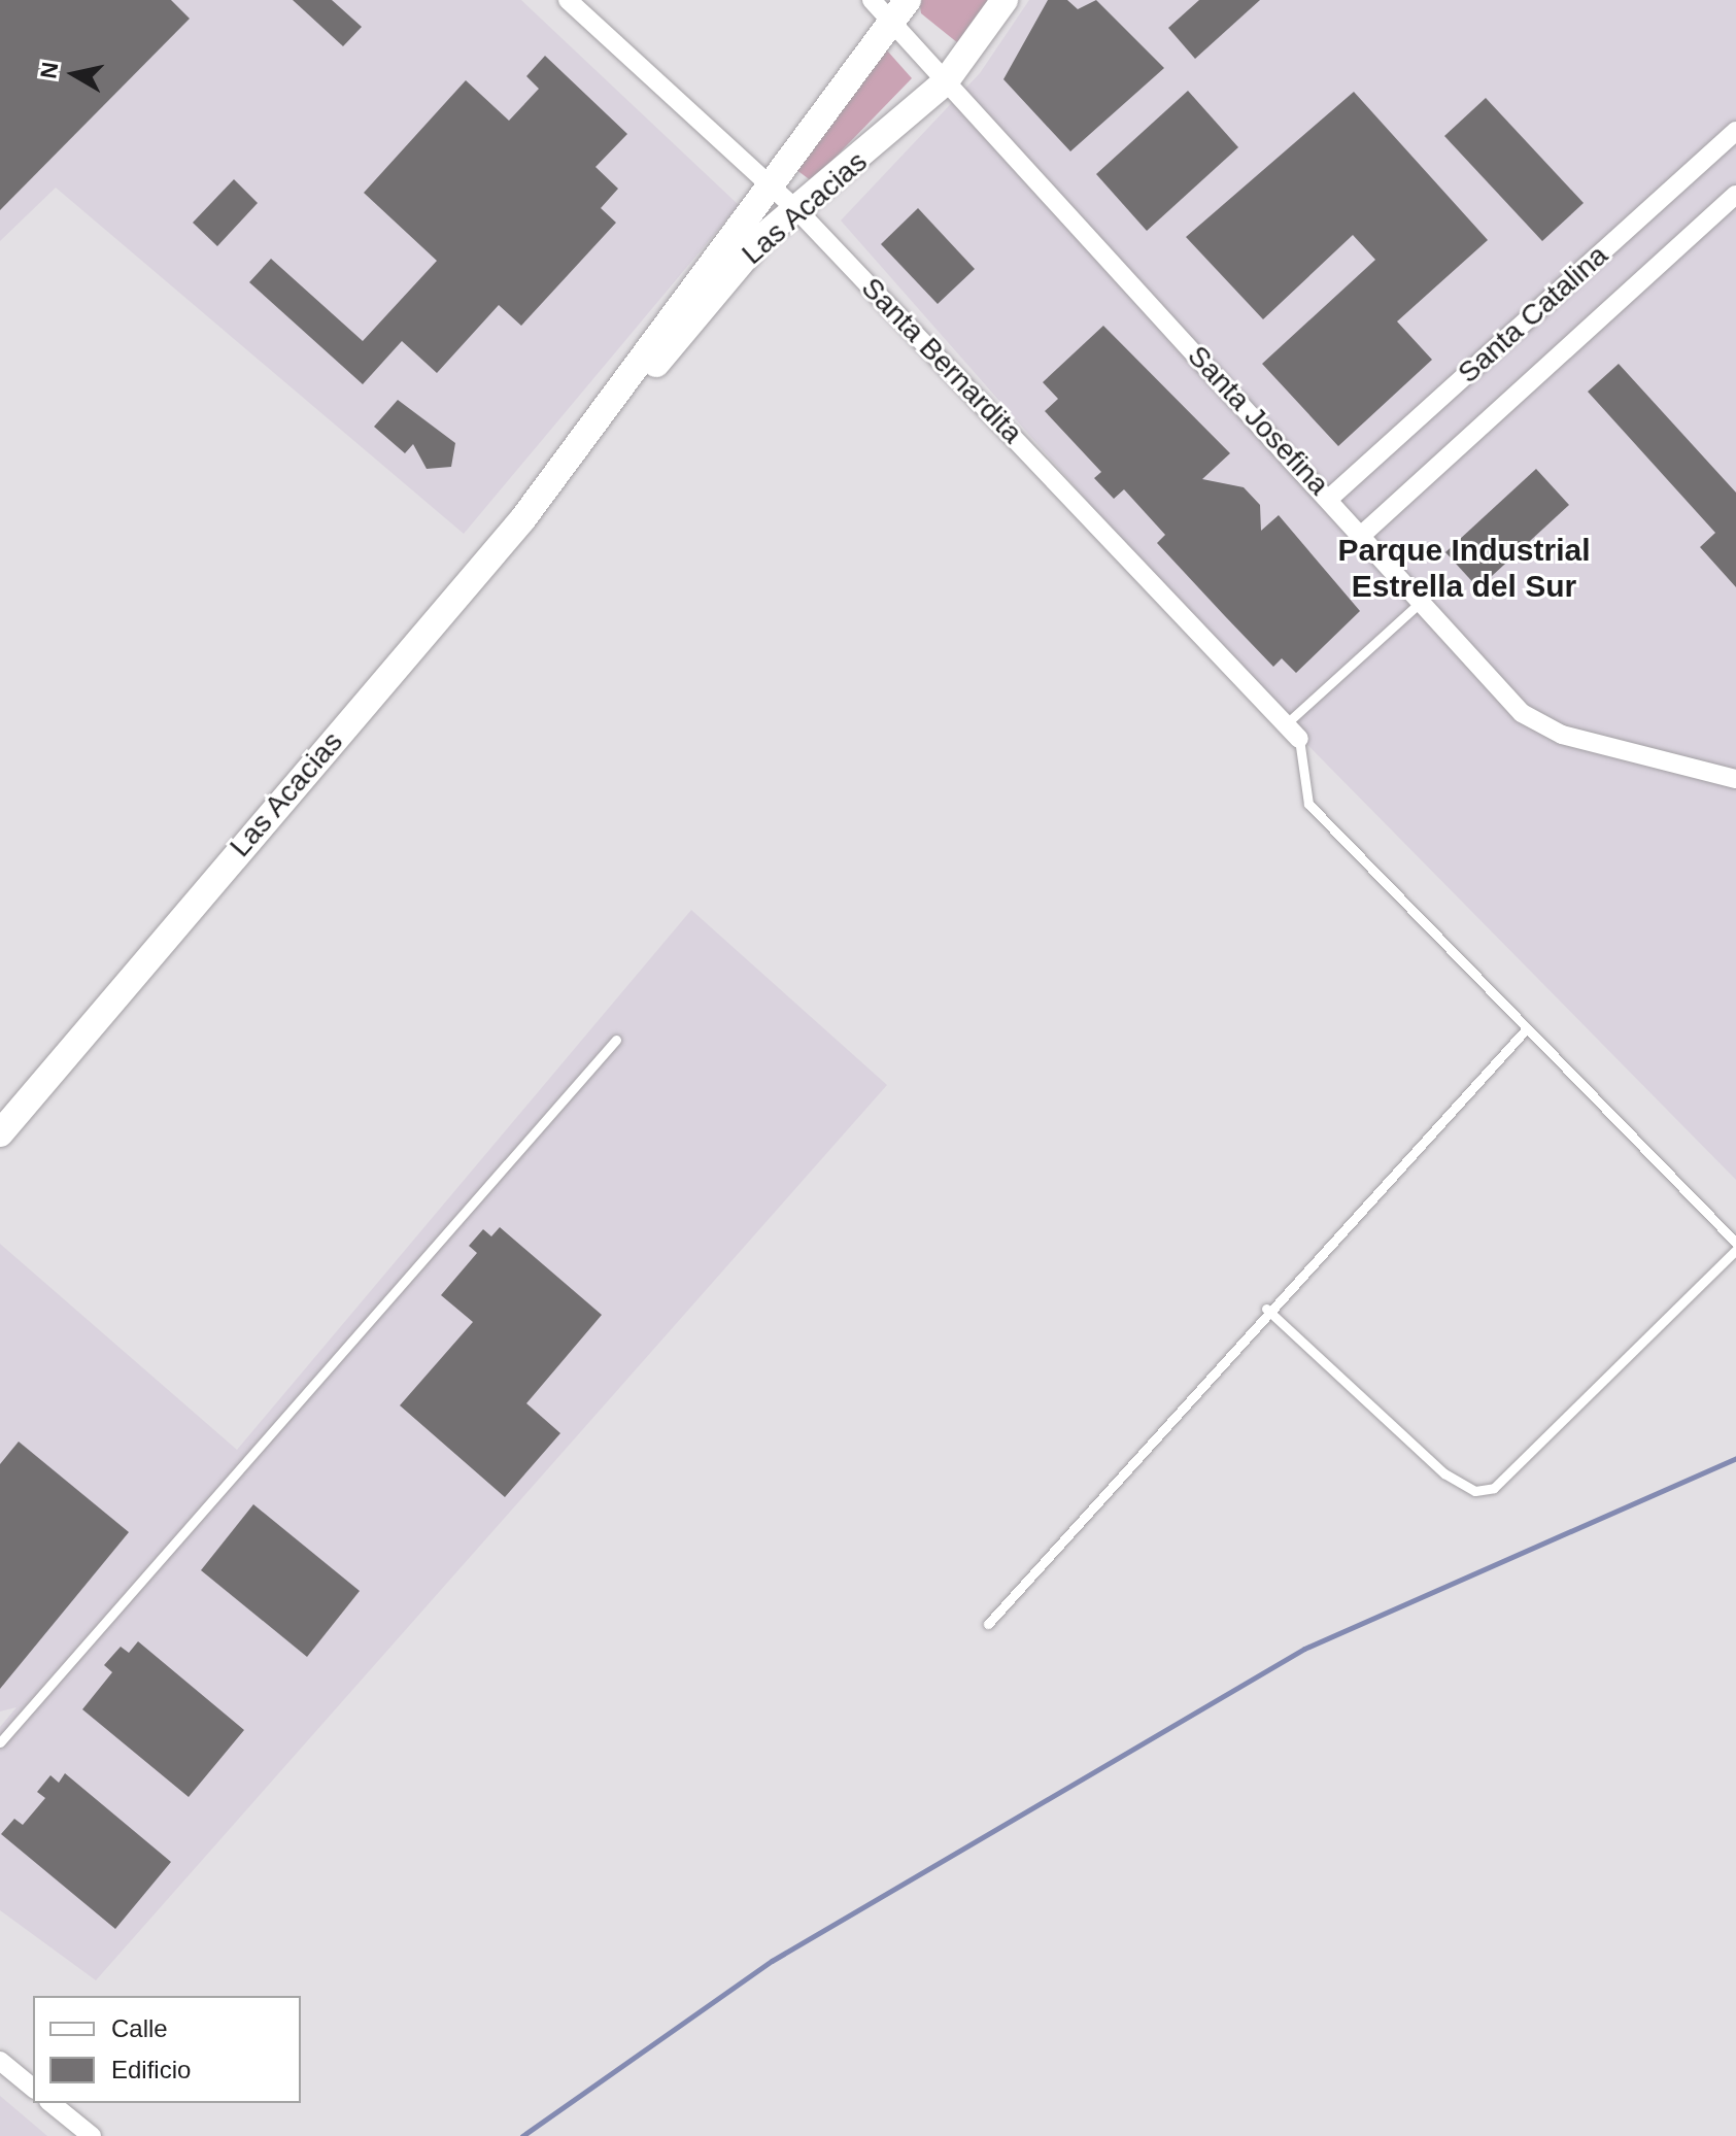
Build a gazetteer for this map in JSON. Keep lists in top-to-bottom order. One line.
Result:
{"streets":{"main road":["Las Acacias"],"street":["Santa Catalina","Santa Bernardita","Santa Josefina"]},"crossings":[["Las Acacias","Santa Bernardita"],["Las Acacias","Santa Josefina"],["Santa Catalina","Santa Josefina"]],"districts":["Parque Industrial Estrella del Sur"],"legend":["Calle","Edificio"],"north":"left"}
